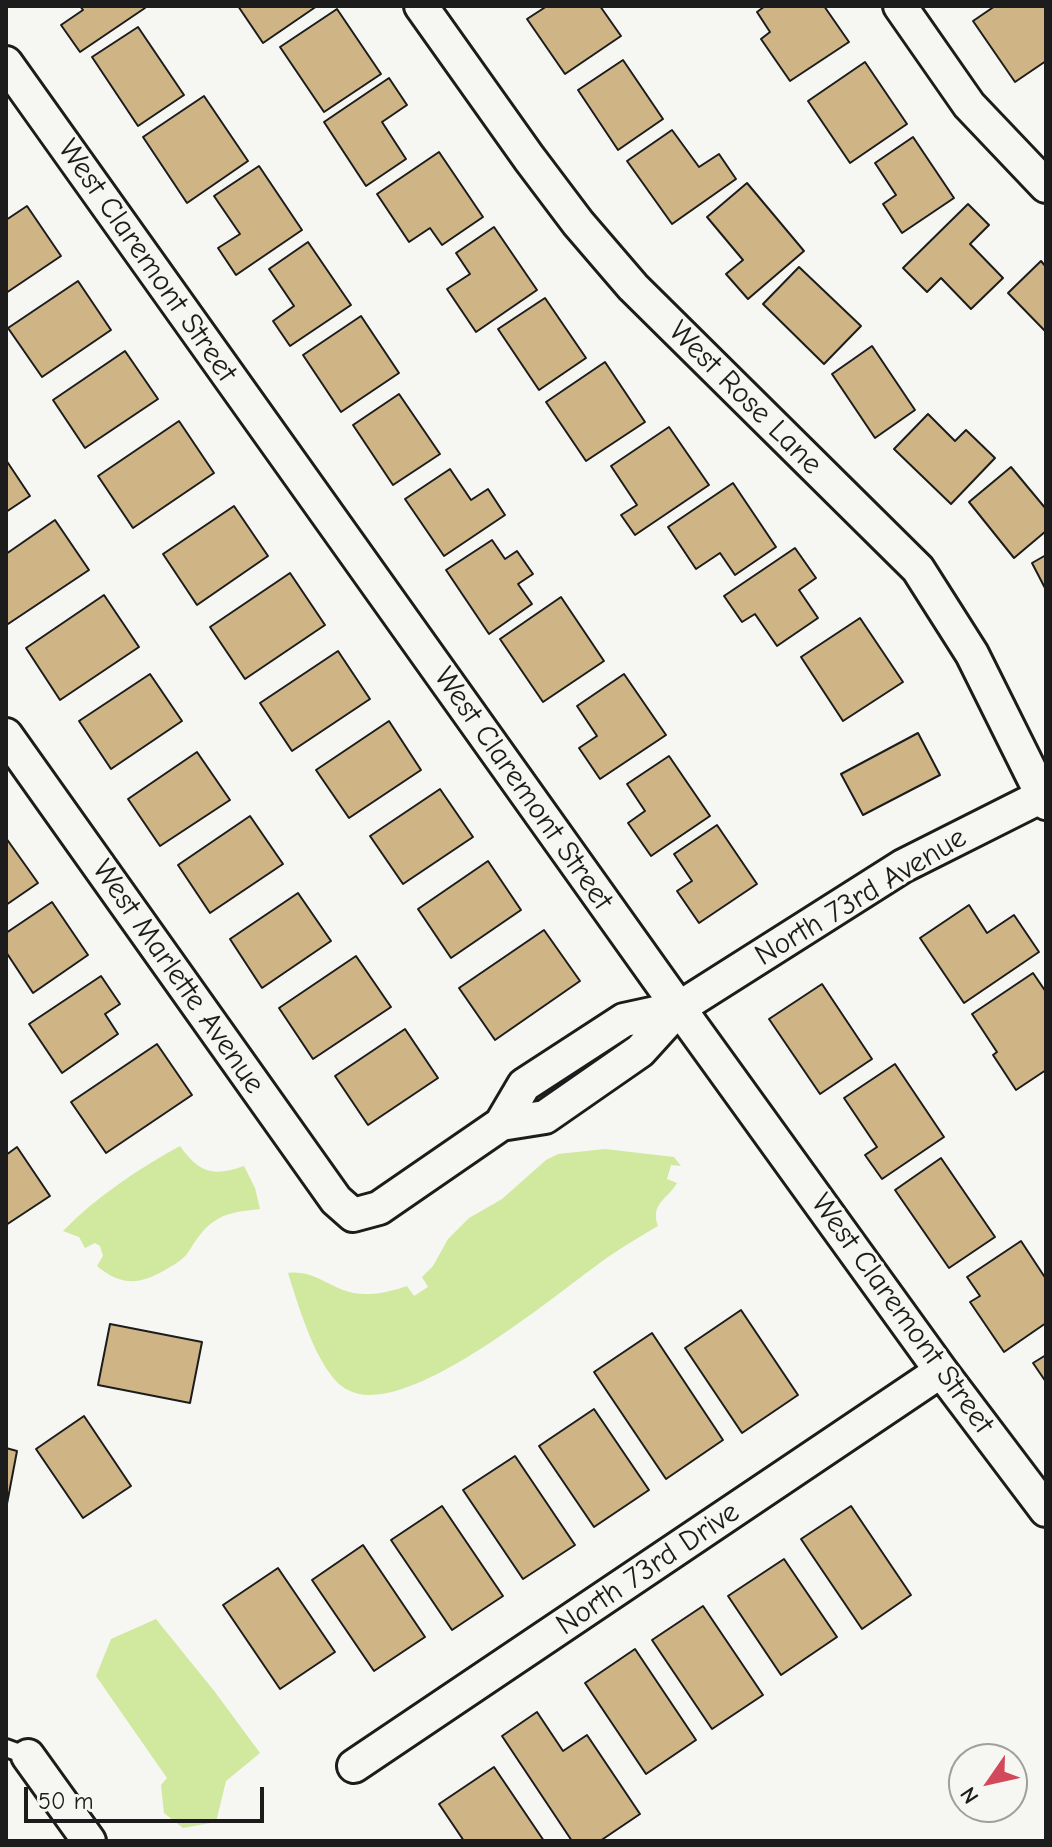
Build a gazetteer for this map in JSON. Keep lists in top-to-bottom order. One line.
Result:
{"streets":{"street":["West Claremont Street","West Rose Lane","North 73rd Avenue","West Marlette Avenue","North 73rd Drive"]},"crossings":[["West Claremont Street","North 73rd Avenue"],["West Claremont Street","North 73rd Drive"],["West Rose Lane","North 73rd Avenue"],["North 73rd Avenue","West Marlette Avenue"]],"scale_bar":"50 m","north":"bottom left"}
